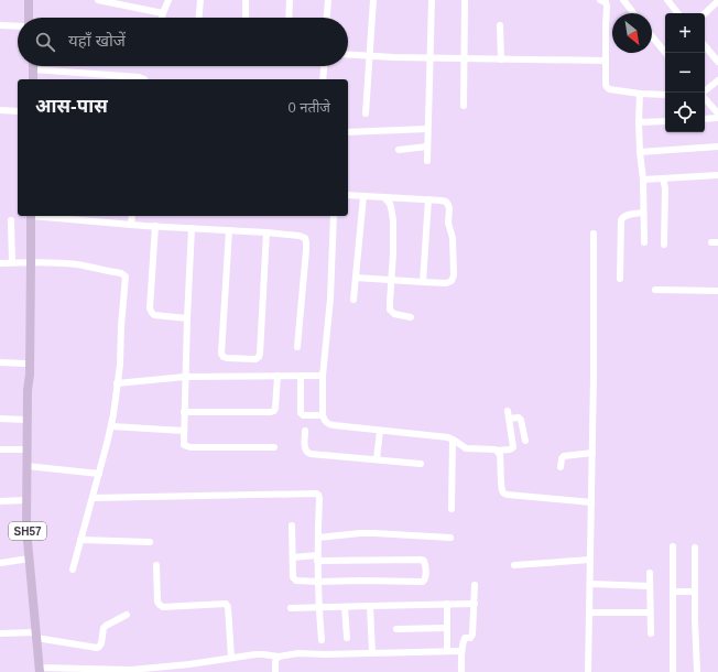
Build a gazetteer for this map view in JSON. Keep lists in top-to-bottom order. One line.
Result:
{"streets":{"main road":["SH57"]},"north":"bottom right","page":{"map_buttons":["+","−"],"search":"यहाँ खोजें","heading":["आस-पास","0 नतीजे"]}}
